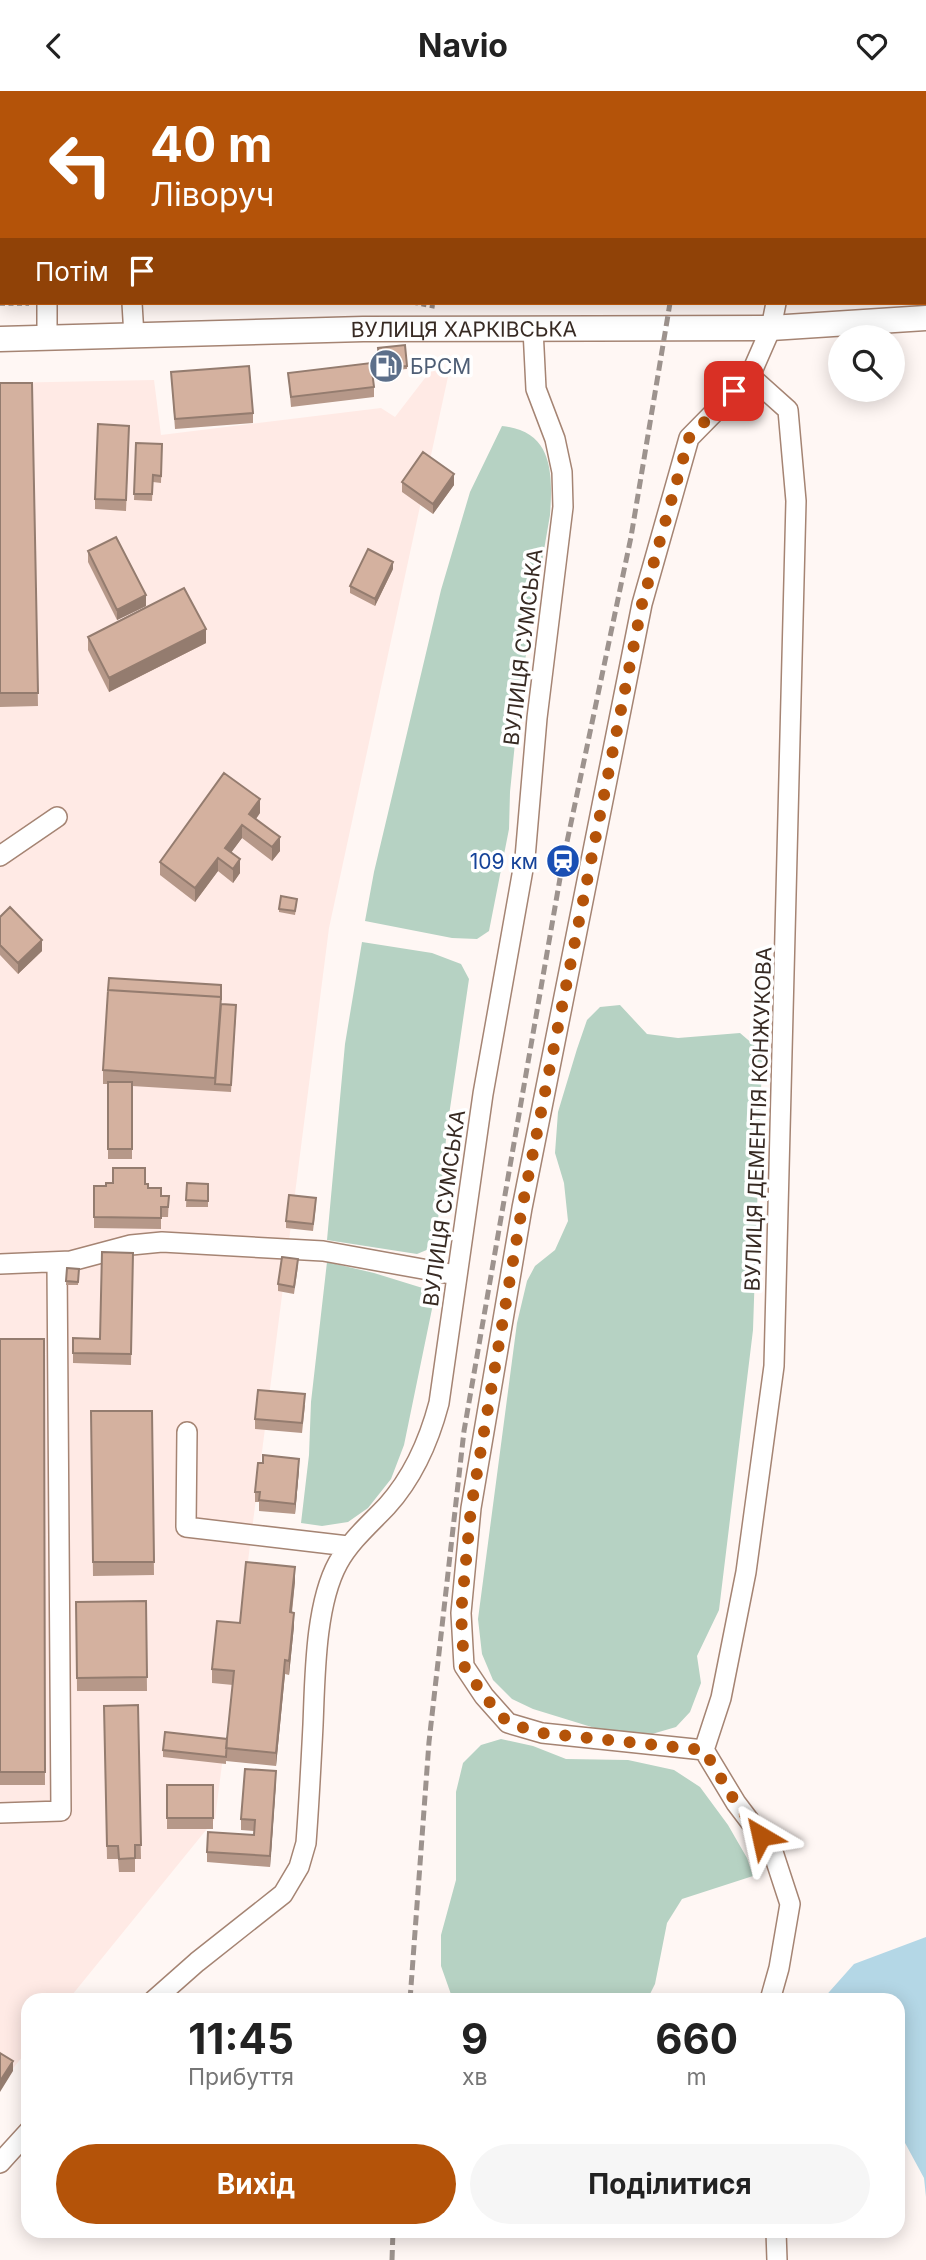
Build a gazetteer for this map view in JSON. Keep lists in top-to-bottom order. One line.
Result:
{"streets":{"main road":["ВУЛИЦЯ ХАРКІВСЬКА"],"street":["ВУЛИЦЯ СУМСЬКА","ВУЛИЦЯ ДЕМЕНТІЯ КОНЖУКОВА"]},"crossings":[["ВУЛИЦЯ ХАРКІВСЬКА","ВУЛИЦЯ СУМСЬКА"]],"places":{"fuel station":["БРСМ"],"station":["109 км"]},"page":{"header":"Navio","turn":["40 m","Ліворуч"],"then":"Потім","eta":["11:45","Прибуття","9","хв","660","m"],"buttons":["Вихід","Поділитися"]}}
